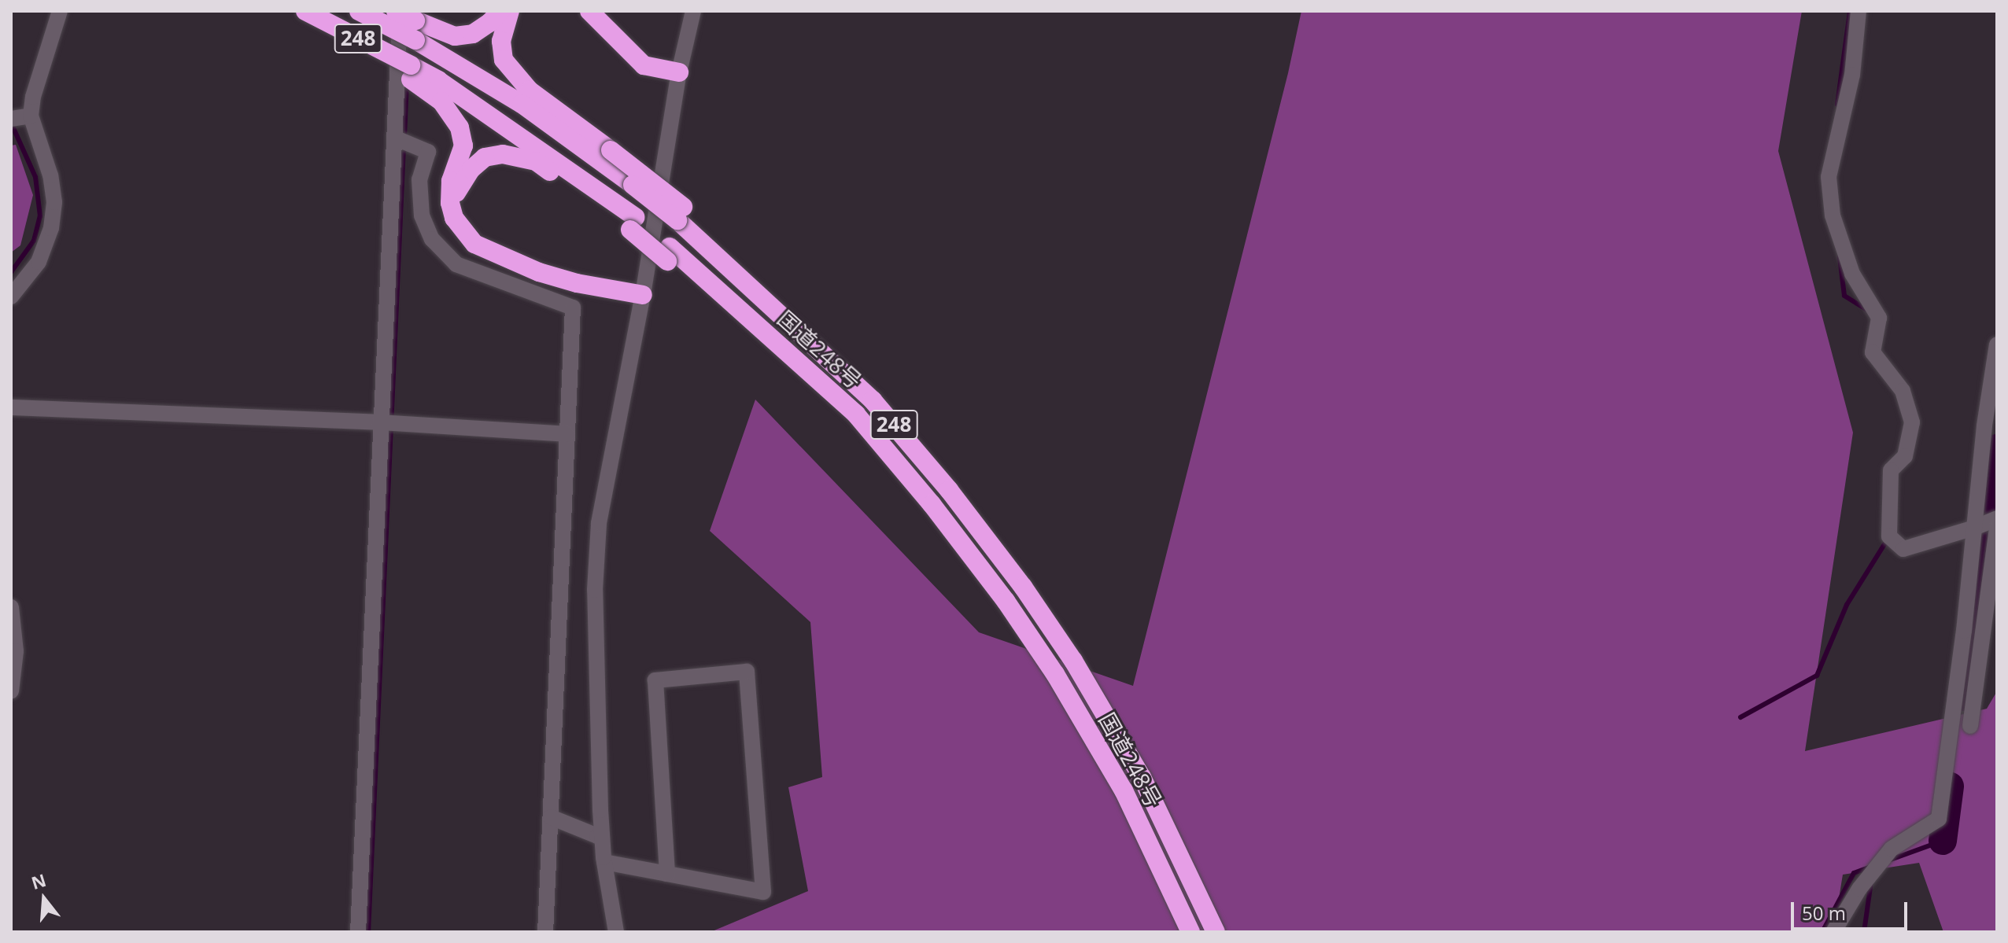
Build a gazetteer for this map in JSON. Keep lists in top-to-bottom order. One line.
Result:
{"streets":{"highway":["248","国道248号"]},"crossings":[["248","国道248号"]],"scale_bar":"50 m","north":"top"}
